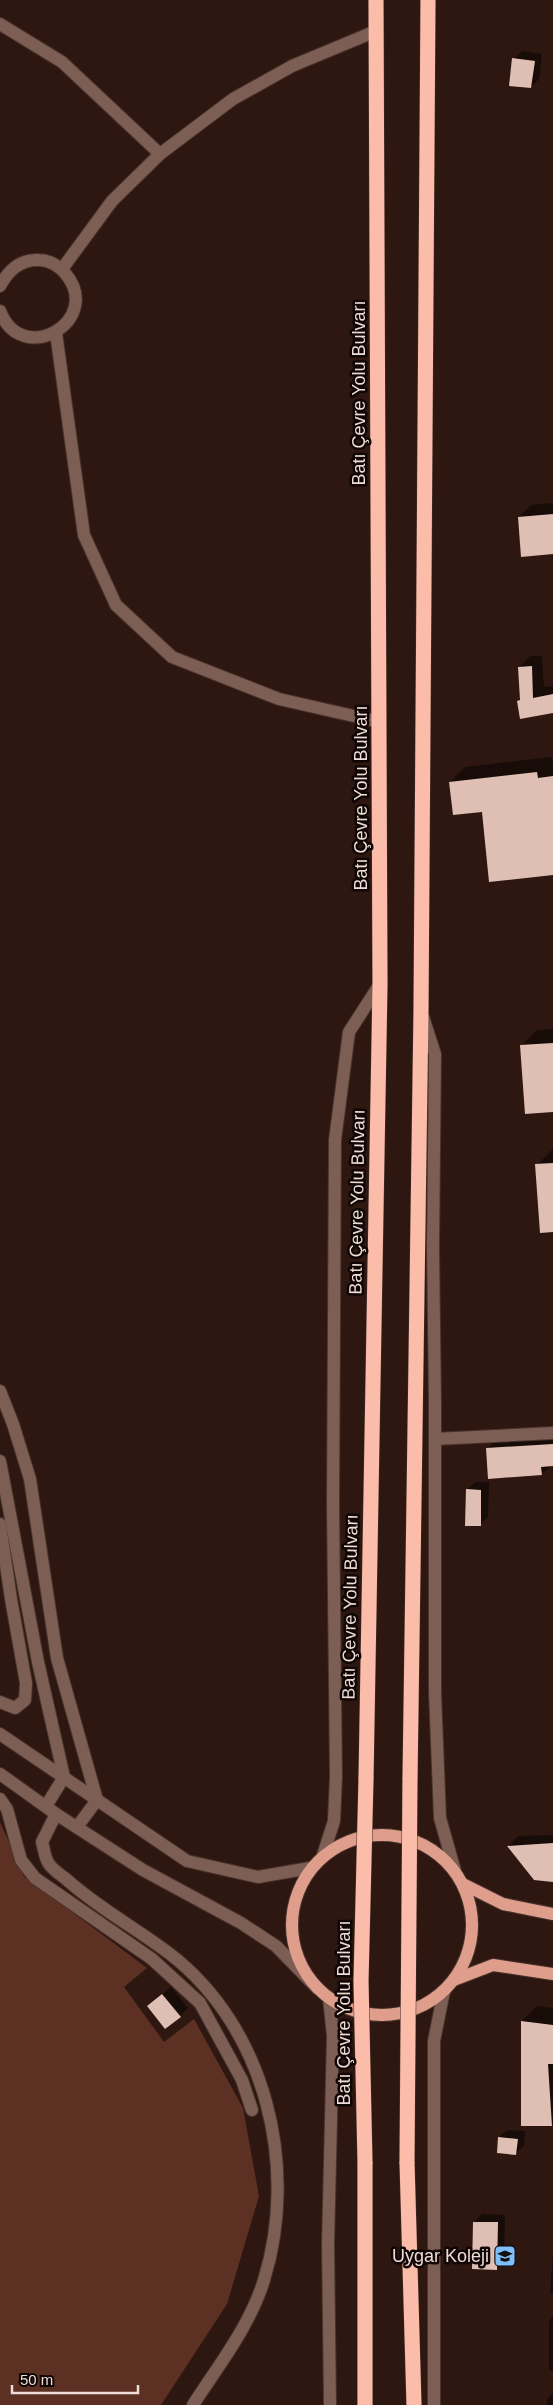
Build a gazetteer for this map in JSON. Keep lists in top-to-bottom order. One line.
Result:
{"streets":{"highway":["Batı Çevre Yolu Bulvarı"]},"places":{"school or university":["Uygar Koleji"]},"scale_bar":"50 m"}
